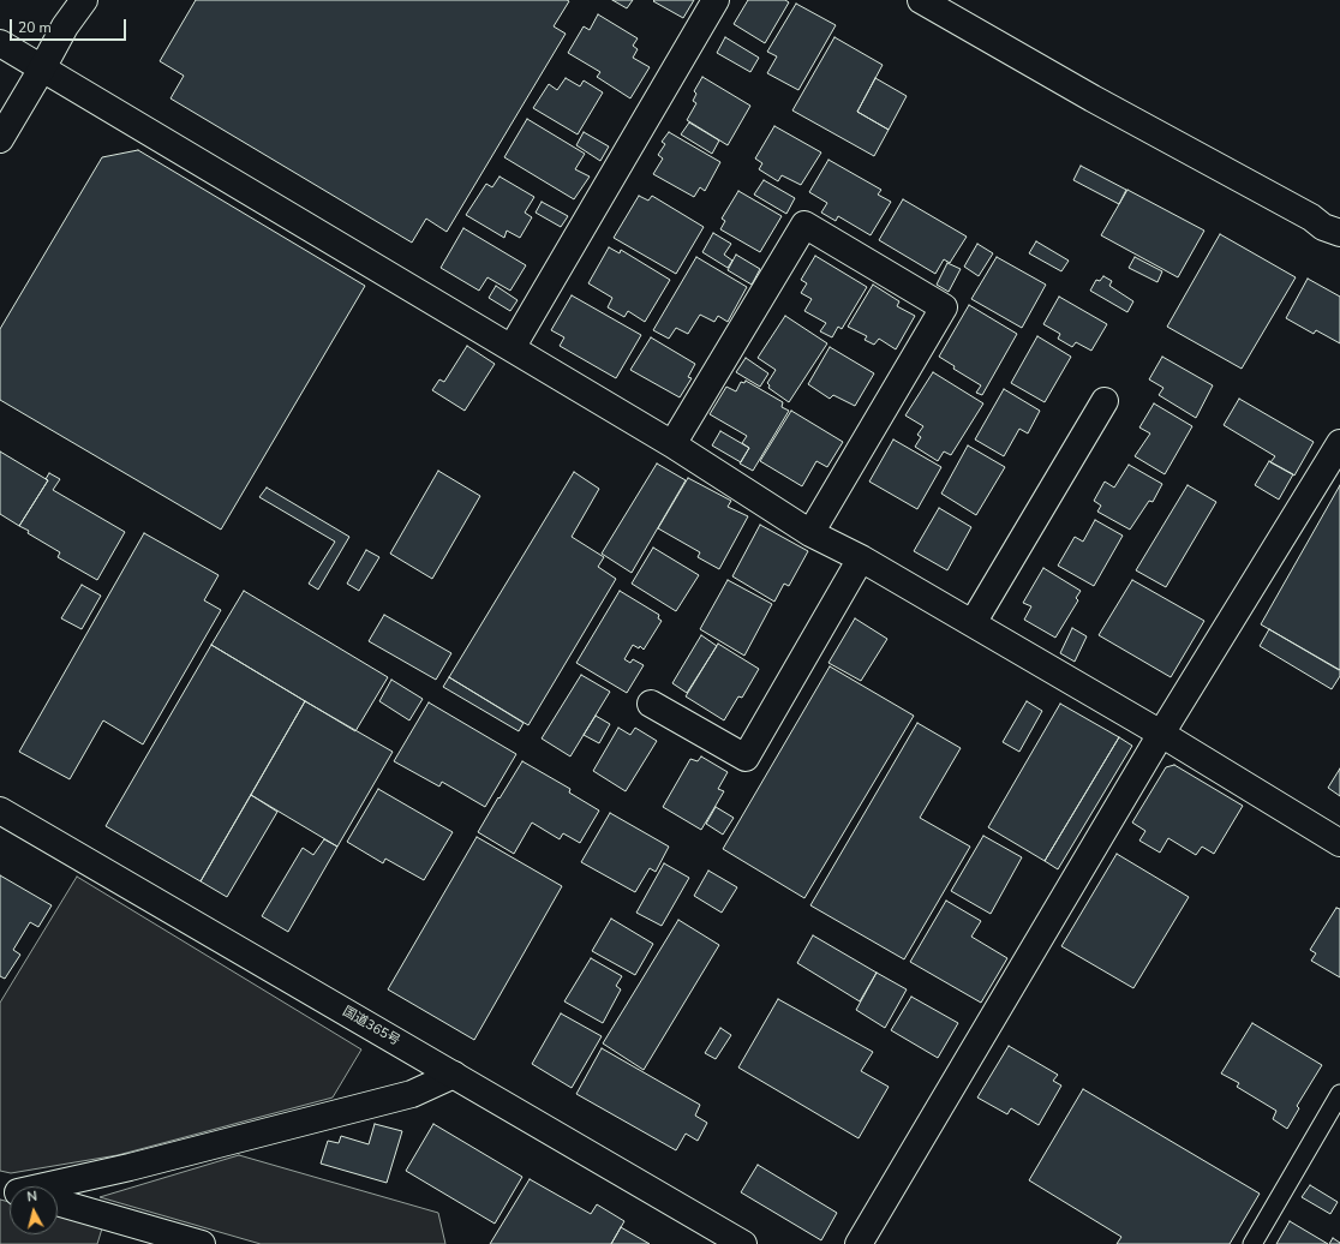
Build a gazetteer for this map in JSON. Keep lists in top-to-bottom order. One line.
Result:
{"streets":{"main road":["国道365号"]},"scale_bar":"20 m","north":"top"}
